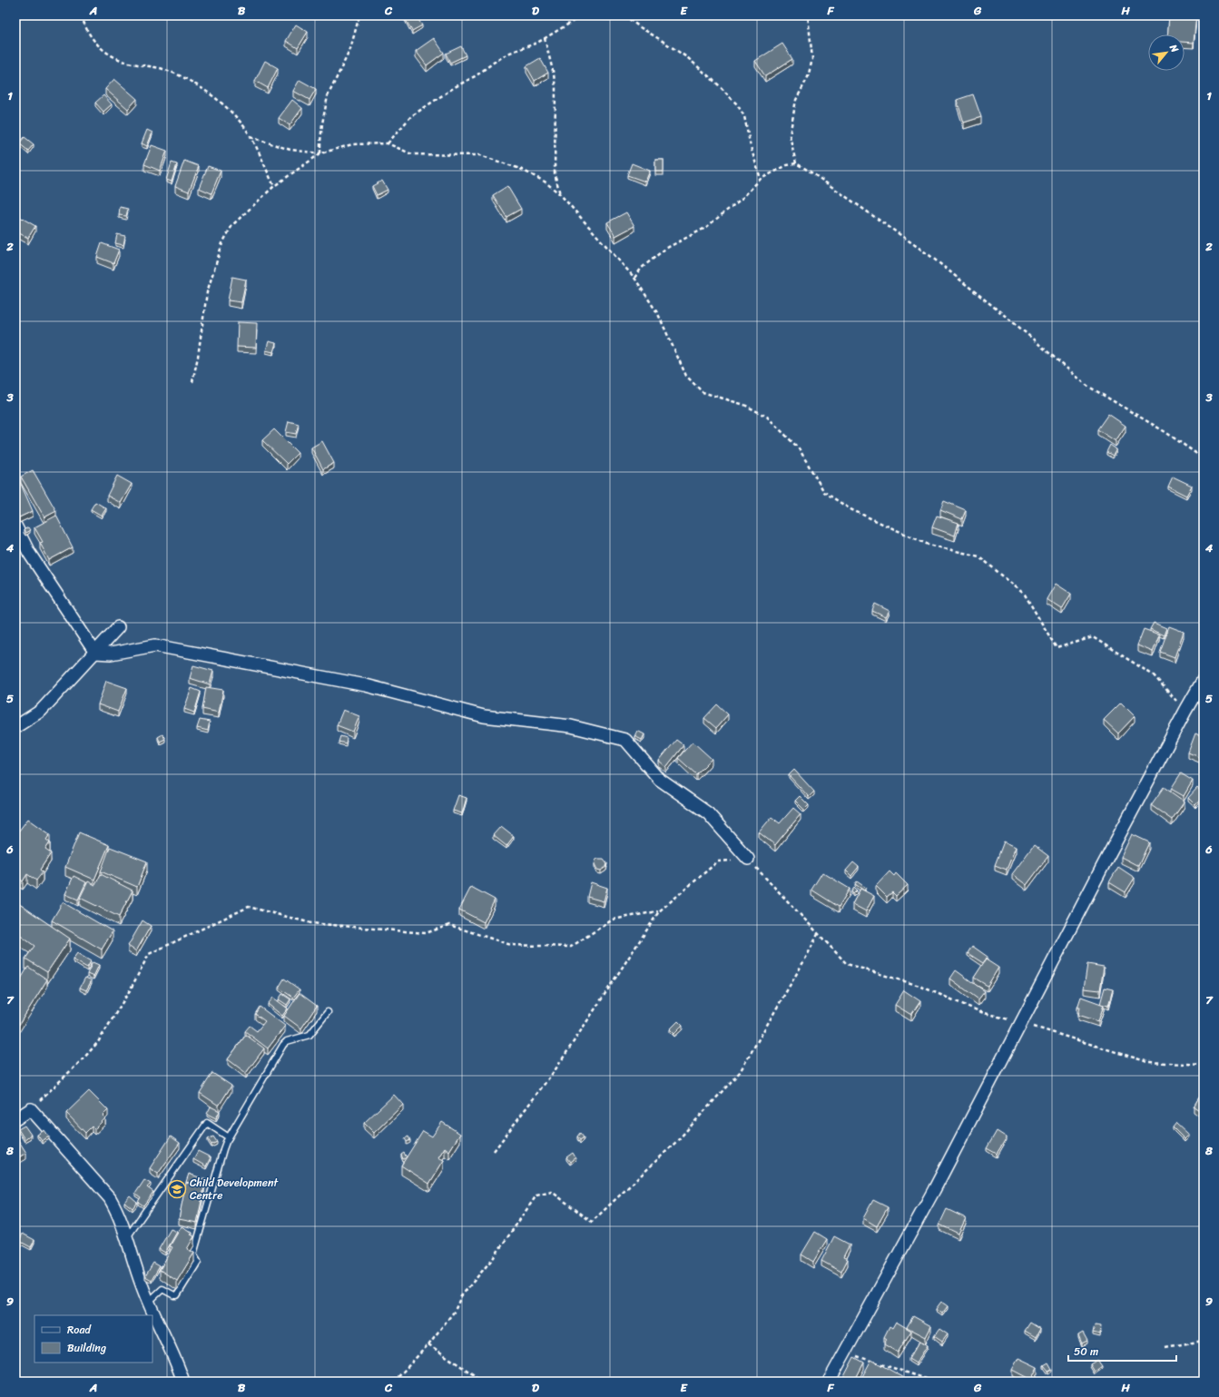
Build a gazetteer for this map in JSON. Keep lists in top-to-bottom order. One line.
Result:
{"places":{"school or university":["Child Development Centre"]},"legend":["Road","Building"],"scale_bar":"50 m","north":"top right","grid":{"columns":["A","B","C","D","E","F","G","H"],"rows":["1","2","3","4","5","6","7","8","9"]}}
